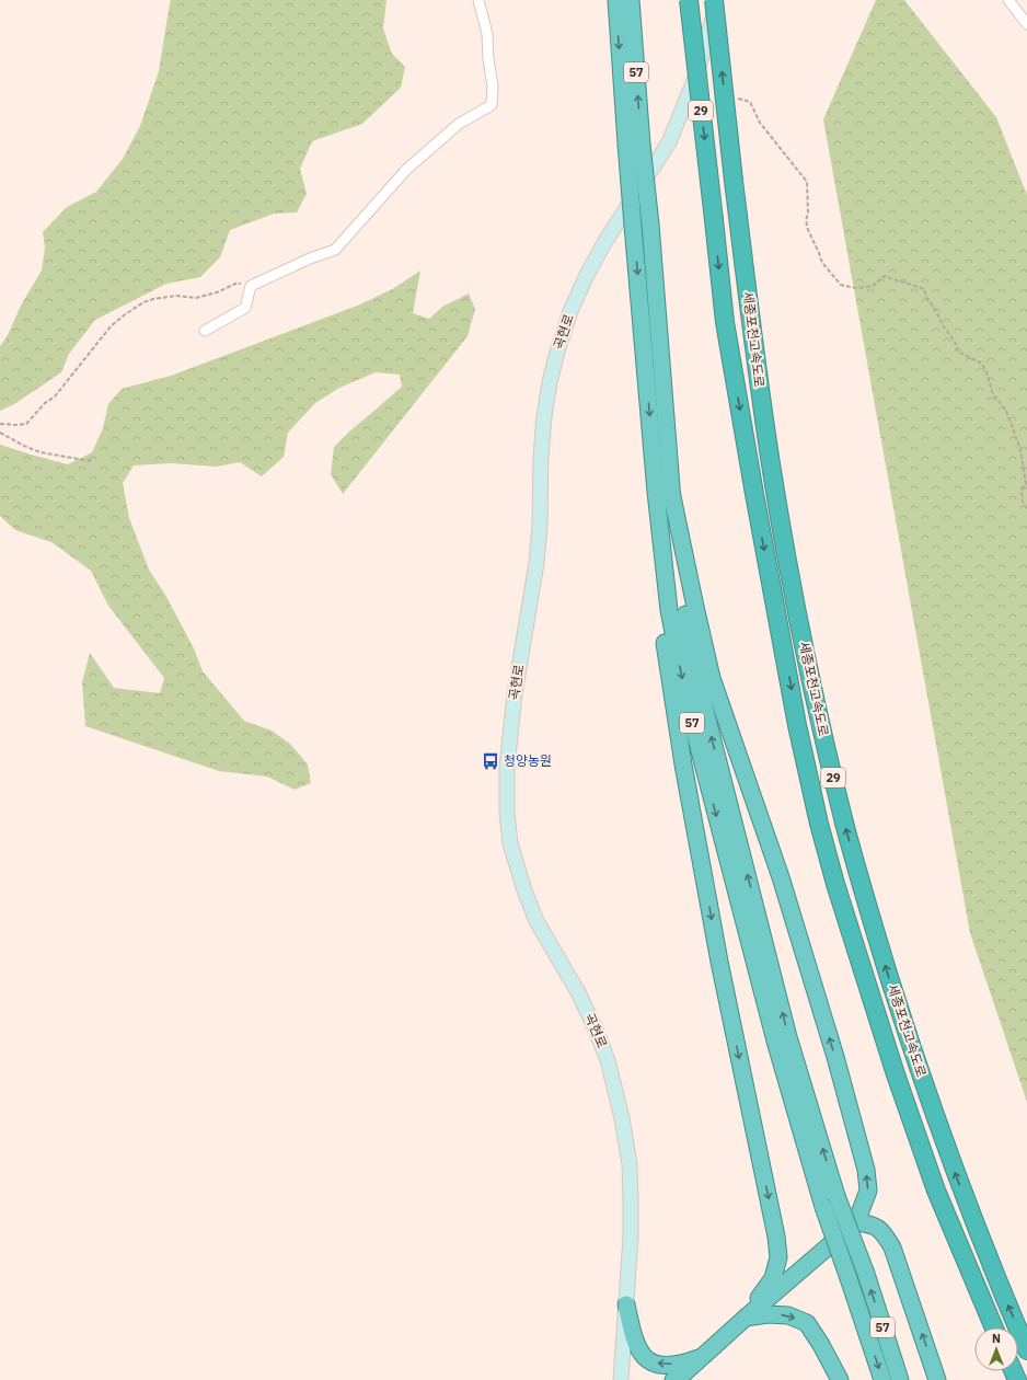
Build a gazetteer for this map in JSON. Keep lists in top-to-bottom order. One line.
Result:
{"streets":{"highway":["57","29","세종포천고속도로"],"main road":["곡현로"]},"places":{"bus stop":["청양농원"]},"north":"top"}
